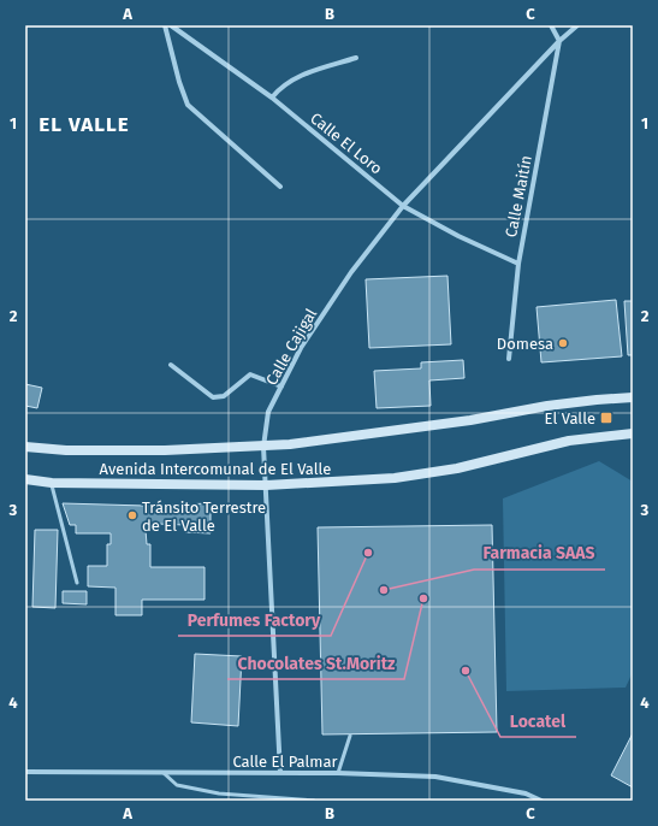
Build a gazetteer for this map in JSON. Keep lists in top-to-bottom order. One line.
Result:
{"streets":{"main road":["Avenida Intercomunal de El Valle"],"street":["Calle El Loro","Calle Maitín","Calle Cajigal","Calle El Palmar"]},"crossings":[["Calle El Loro","Calle Maitín"],["Calle El Loro","Calle Cajigal"],["Calle Maitín","Calle Cajigal"],["Calle Cajigal","Avenida Intercomunal de El Valle"],["Calle Cajigal","Calle El Palmar"]],"districts":["EL VALLE"],"places":{"other":["Domesa","Tránsito Terrestre de El Valle","Perfumes Factory","Farmacia SAAS","Chocolates St.Moritz","Locatel"],"transit":["El Valle"]},"grid":{"columns":["A","B","C"],"rows":["1","2","3","4"]}}
